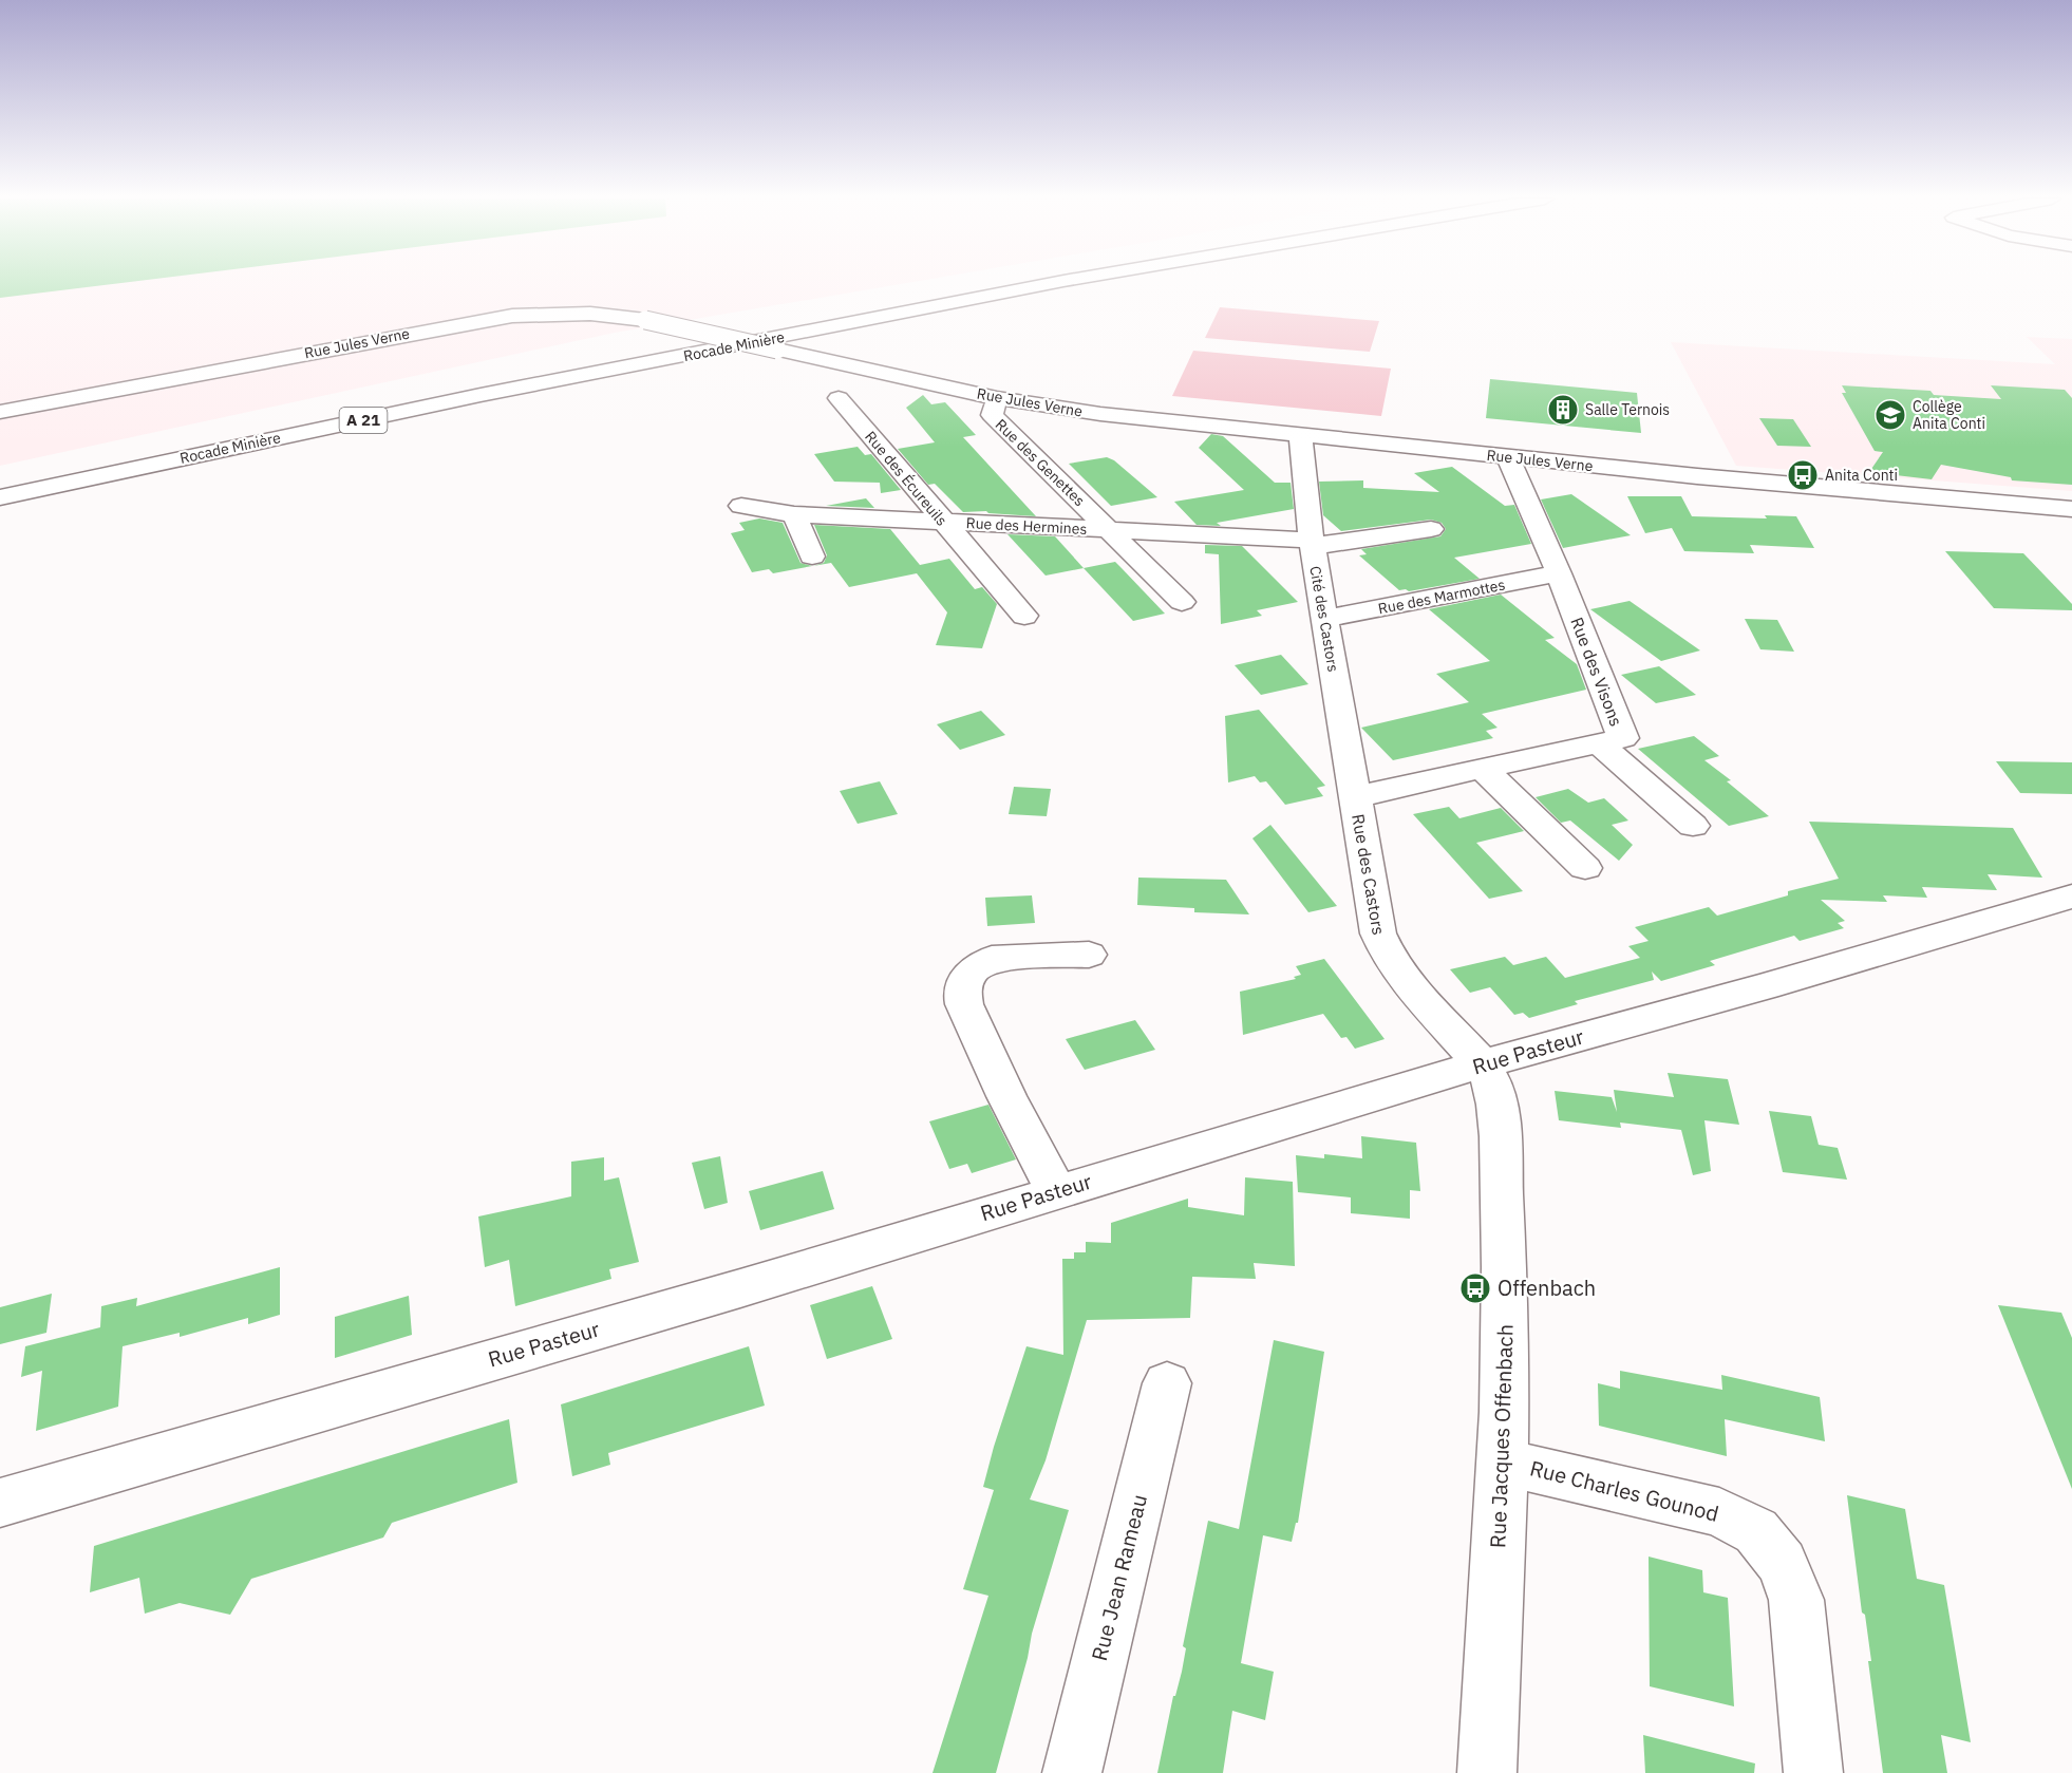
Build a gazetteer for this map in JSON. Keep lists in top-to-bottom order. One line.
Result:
{"streets":{"main road":["Rue Jules Verne","Rocade Minière","A 21","Rue des Genettes","Rue des Écureuils","Rue des Hermines","Rue des Marmottes","Cité des Castors","Rue des Visons","Rue des Castors","Rue Pasteur","Rue Jacques Offenbach","Rue Charles Gounod","Rue Jean Rameau"]},"crossings":[["Rue Jules Verne","Rue des Genettes"],["Rue Jules Verne","Cité des Castors"],["Rue Jules Verne","Rue des Visons"],["Rue des Genettes","Rue des Hermines"],["Rue des Écureuils","Rue des Hermines"],["Rue des Hermines","Cité des Castors"],["Rue des Marmottes","Cité des Castors"],["Rue des Marmottes","Rue des Visons"],["Cité des Castors","Rue des Visons"],["Cité des Castors","Rue des Castors"],["Rue des Visons","Rue des Castors"],["Rue des Castors","Rue Pasteur"],["Rue des Castors","Rue Jacques Offenbach"],["Rue Pasteur","Rue Jacques Offenbach"],["Rue Jacques Offenbach","Rue Charles Gounod"]],"places":{"building":["Salle Ternois"],"school or university":["Collège Anita Conti"],"bus stop":["Anita Conti","Offenbach"]}}
